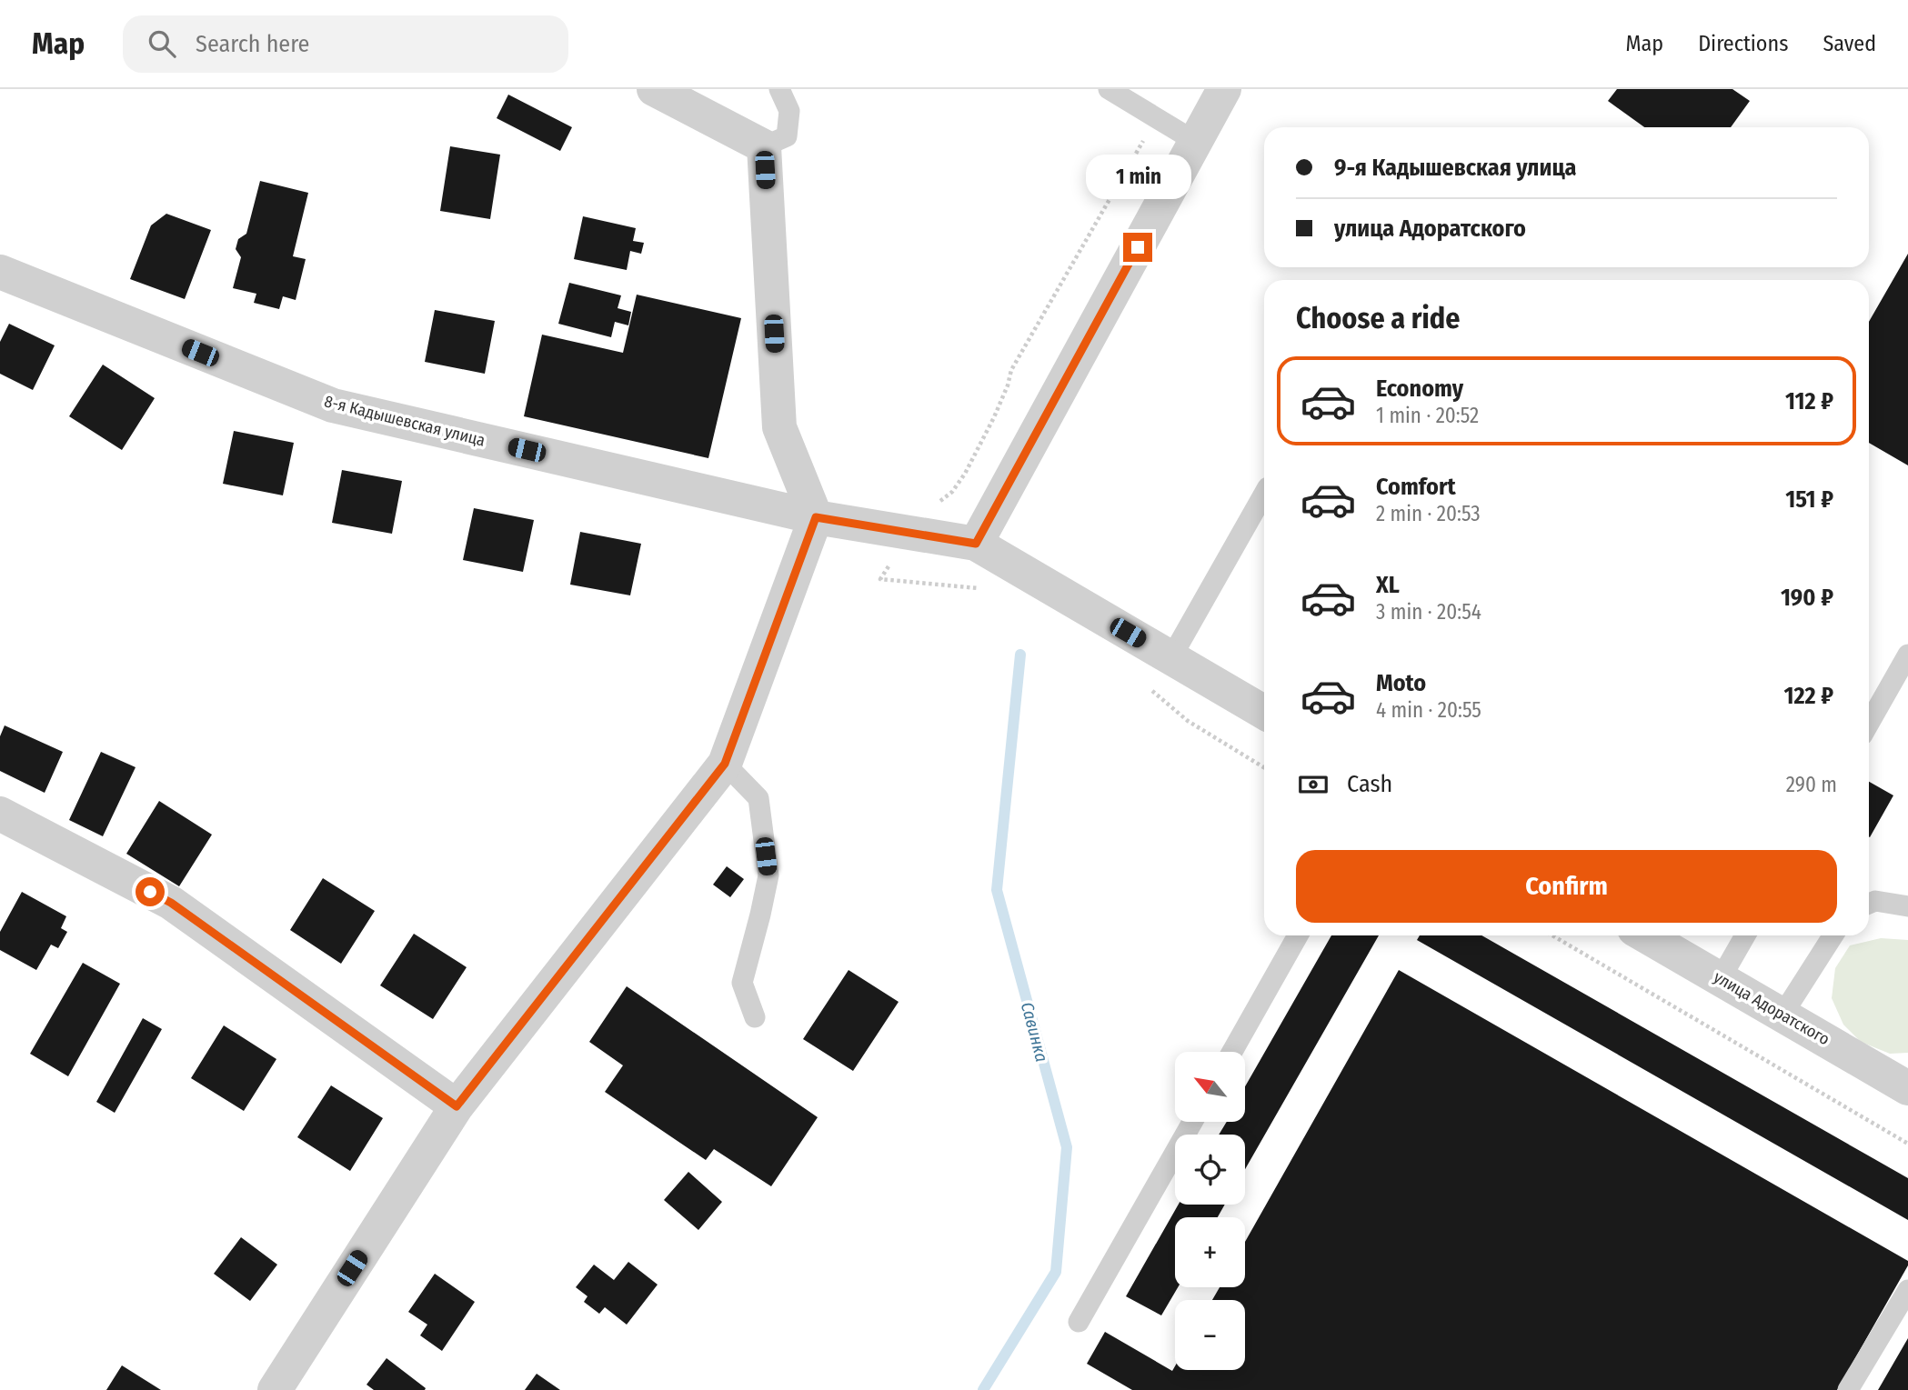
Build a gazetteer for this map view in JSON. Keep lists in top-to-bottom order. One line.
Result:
{"streets":{"street":["8-я Кадышевская улица","улица Адоратского"]},"water":["Савинка"],"north":"top left","page":{"header":"Map","search":"Search here","nav":["Map","Directions","Saved"],"banner":["9-я Кадышевская улица","улица Адоратского"],"bubble":"1 min","heading":"Choose a ride","list":[{"name":"Economy","note":"1 min · 20:52","value":"112 ₽"},{"name":"Comfort","note":"2 min · 20:53","value":"151 ₽"},{"name":"XL","note":"3 min · 20:54","value":"190 ₽"},{"name":"Moto","note":"4 min · 20:55","value":"122 ₽"}],"pay":["Cash","290 m"],"buttons":"Confirm","map_buttons":["+","−"]}}
